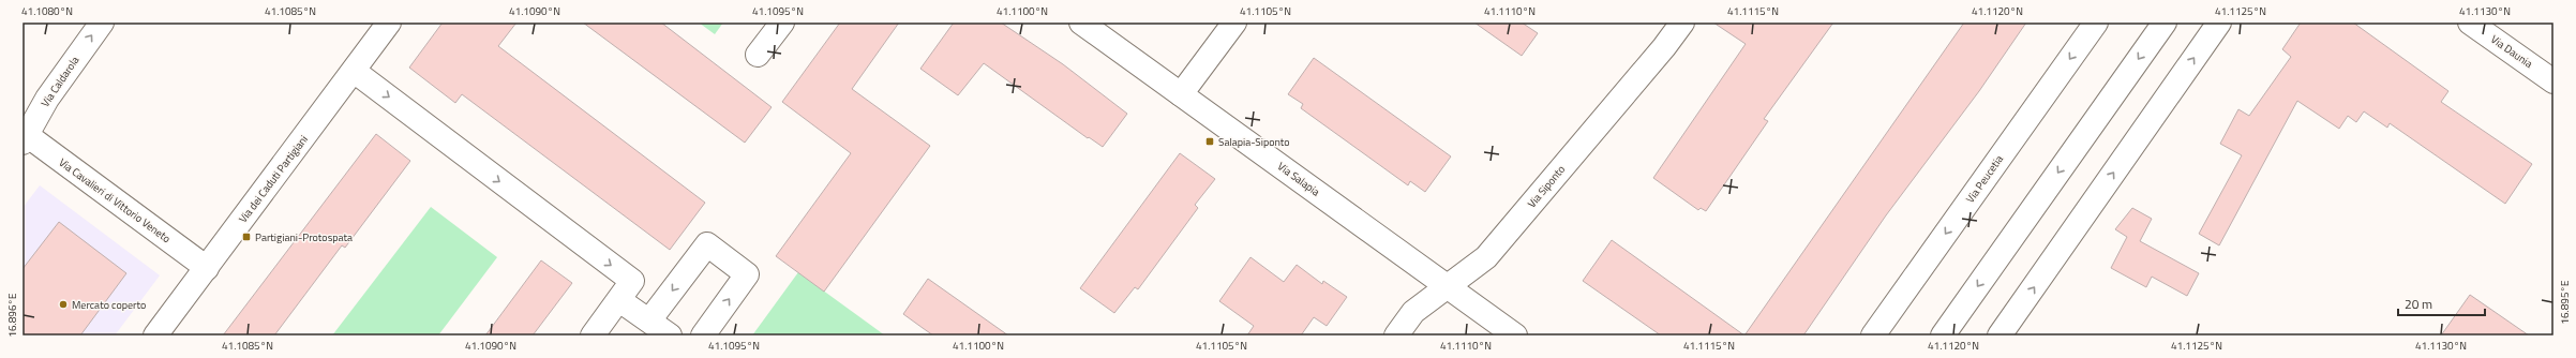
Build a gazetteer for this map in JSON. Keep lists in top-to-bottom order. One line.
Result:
{"streets":{"street":["Via Daunia","Via Caldarola","Via dei Caduti Partigiani","Via Salapia","Via Peucetia","Via Siponto","Via Cavalieri di Vittorio Veneto"]},"crossings":[["Via Caldarola","Via Cavalieri di Vittorio Veneto"],["Via dei Caduti Partigiani","Via Cavalieri di Vittorio Veneto"],["Via Salapia","Via Siponto"]],"one_way":["Via Caldarola"],"places":{"transit":["Salapia-Siponto","Partigiani-Protospata"],"other":["Mercato coperto"]},"scale_bar":"20 m","coordinates":["41.1080°N","41.1085°N","41.1090°N","41.1095°N","41.1100°N","41.1105°N","41.1110°N","41.1115°N","41.1120°N","41.1125°N","41.1130°N","16.895°E","16.896°E"]}
